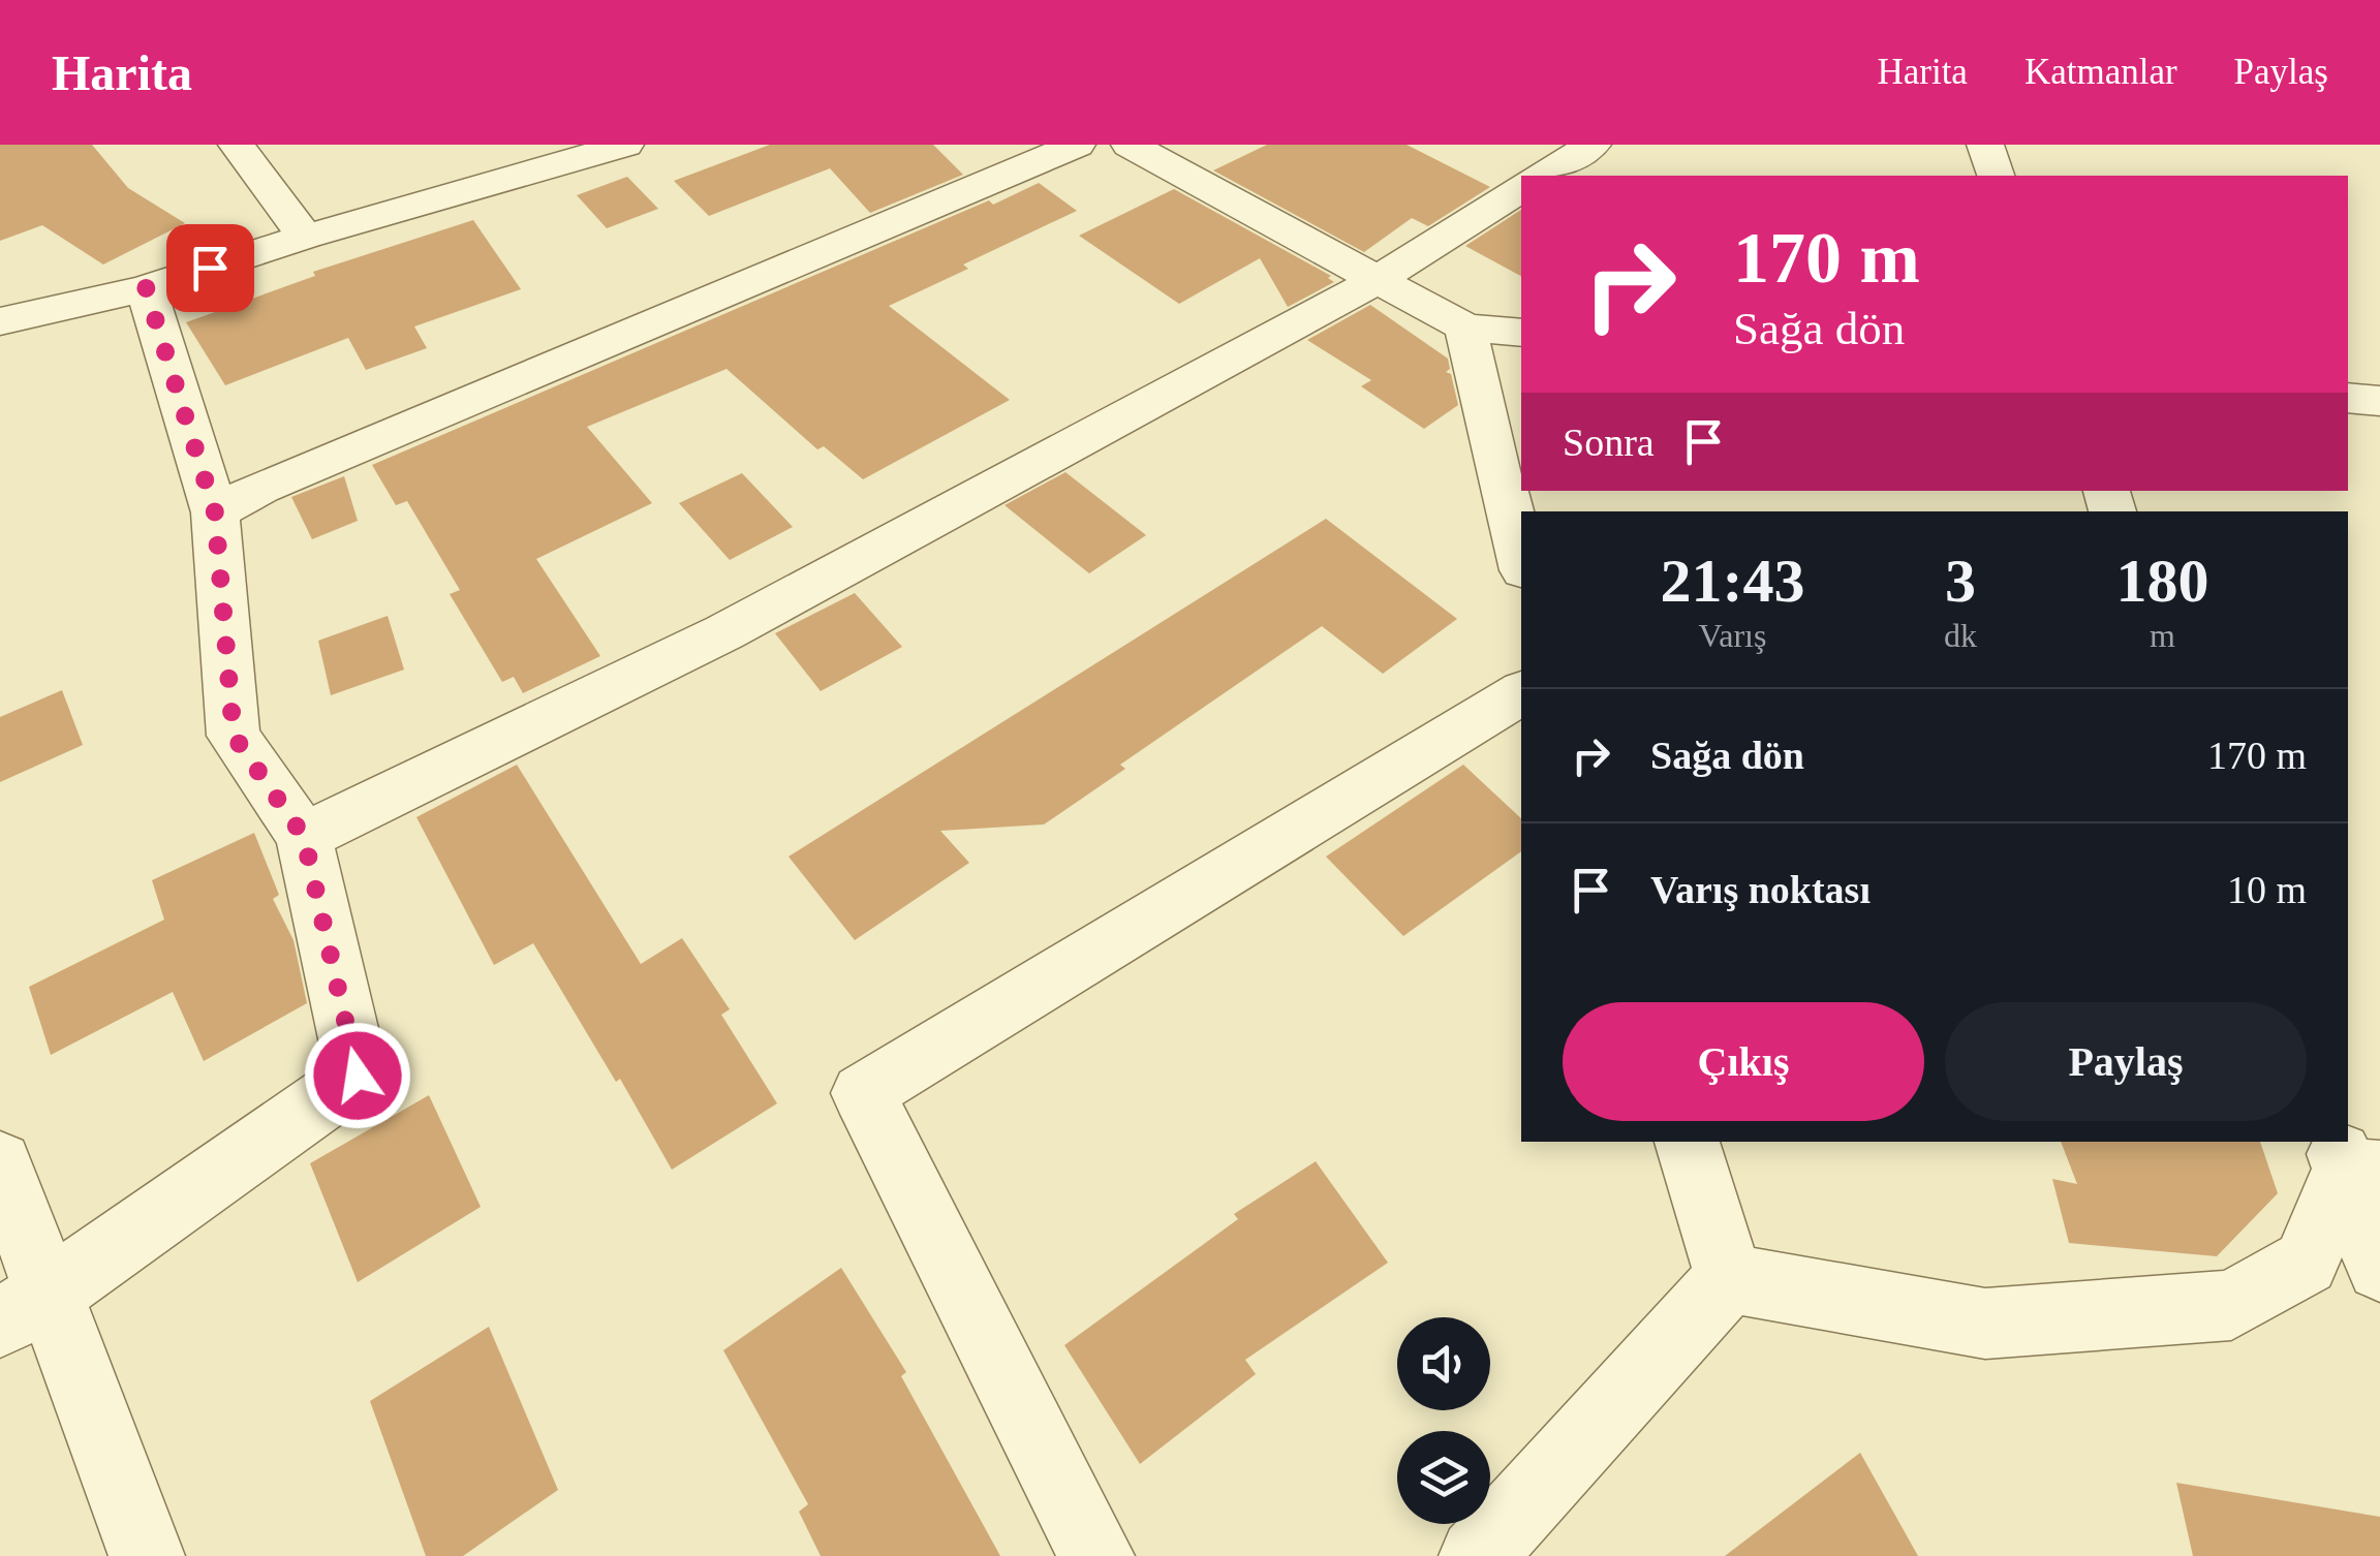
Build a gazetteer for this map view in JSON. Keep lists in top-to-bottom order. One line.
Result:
{"page":{"header":"Harita","nav":["Harita","Katmanlar","Paylaş"],"turn":["170 m","Sağa dön"],"then":"Sonra","eta":["21:43","Varış","3","dk","180","m"],"list":[{"name":"Sağa dön","value":"170 m"},{"name":"Varış noktası","value":"10 m"}],"buttons":["Çıkış","Paylaş"]}}
